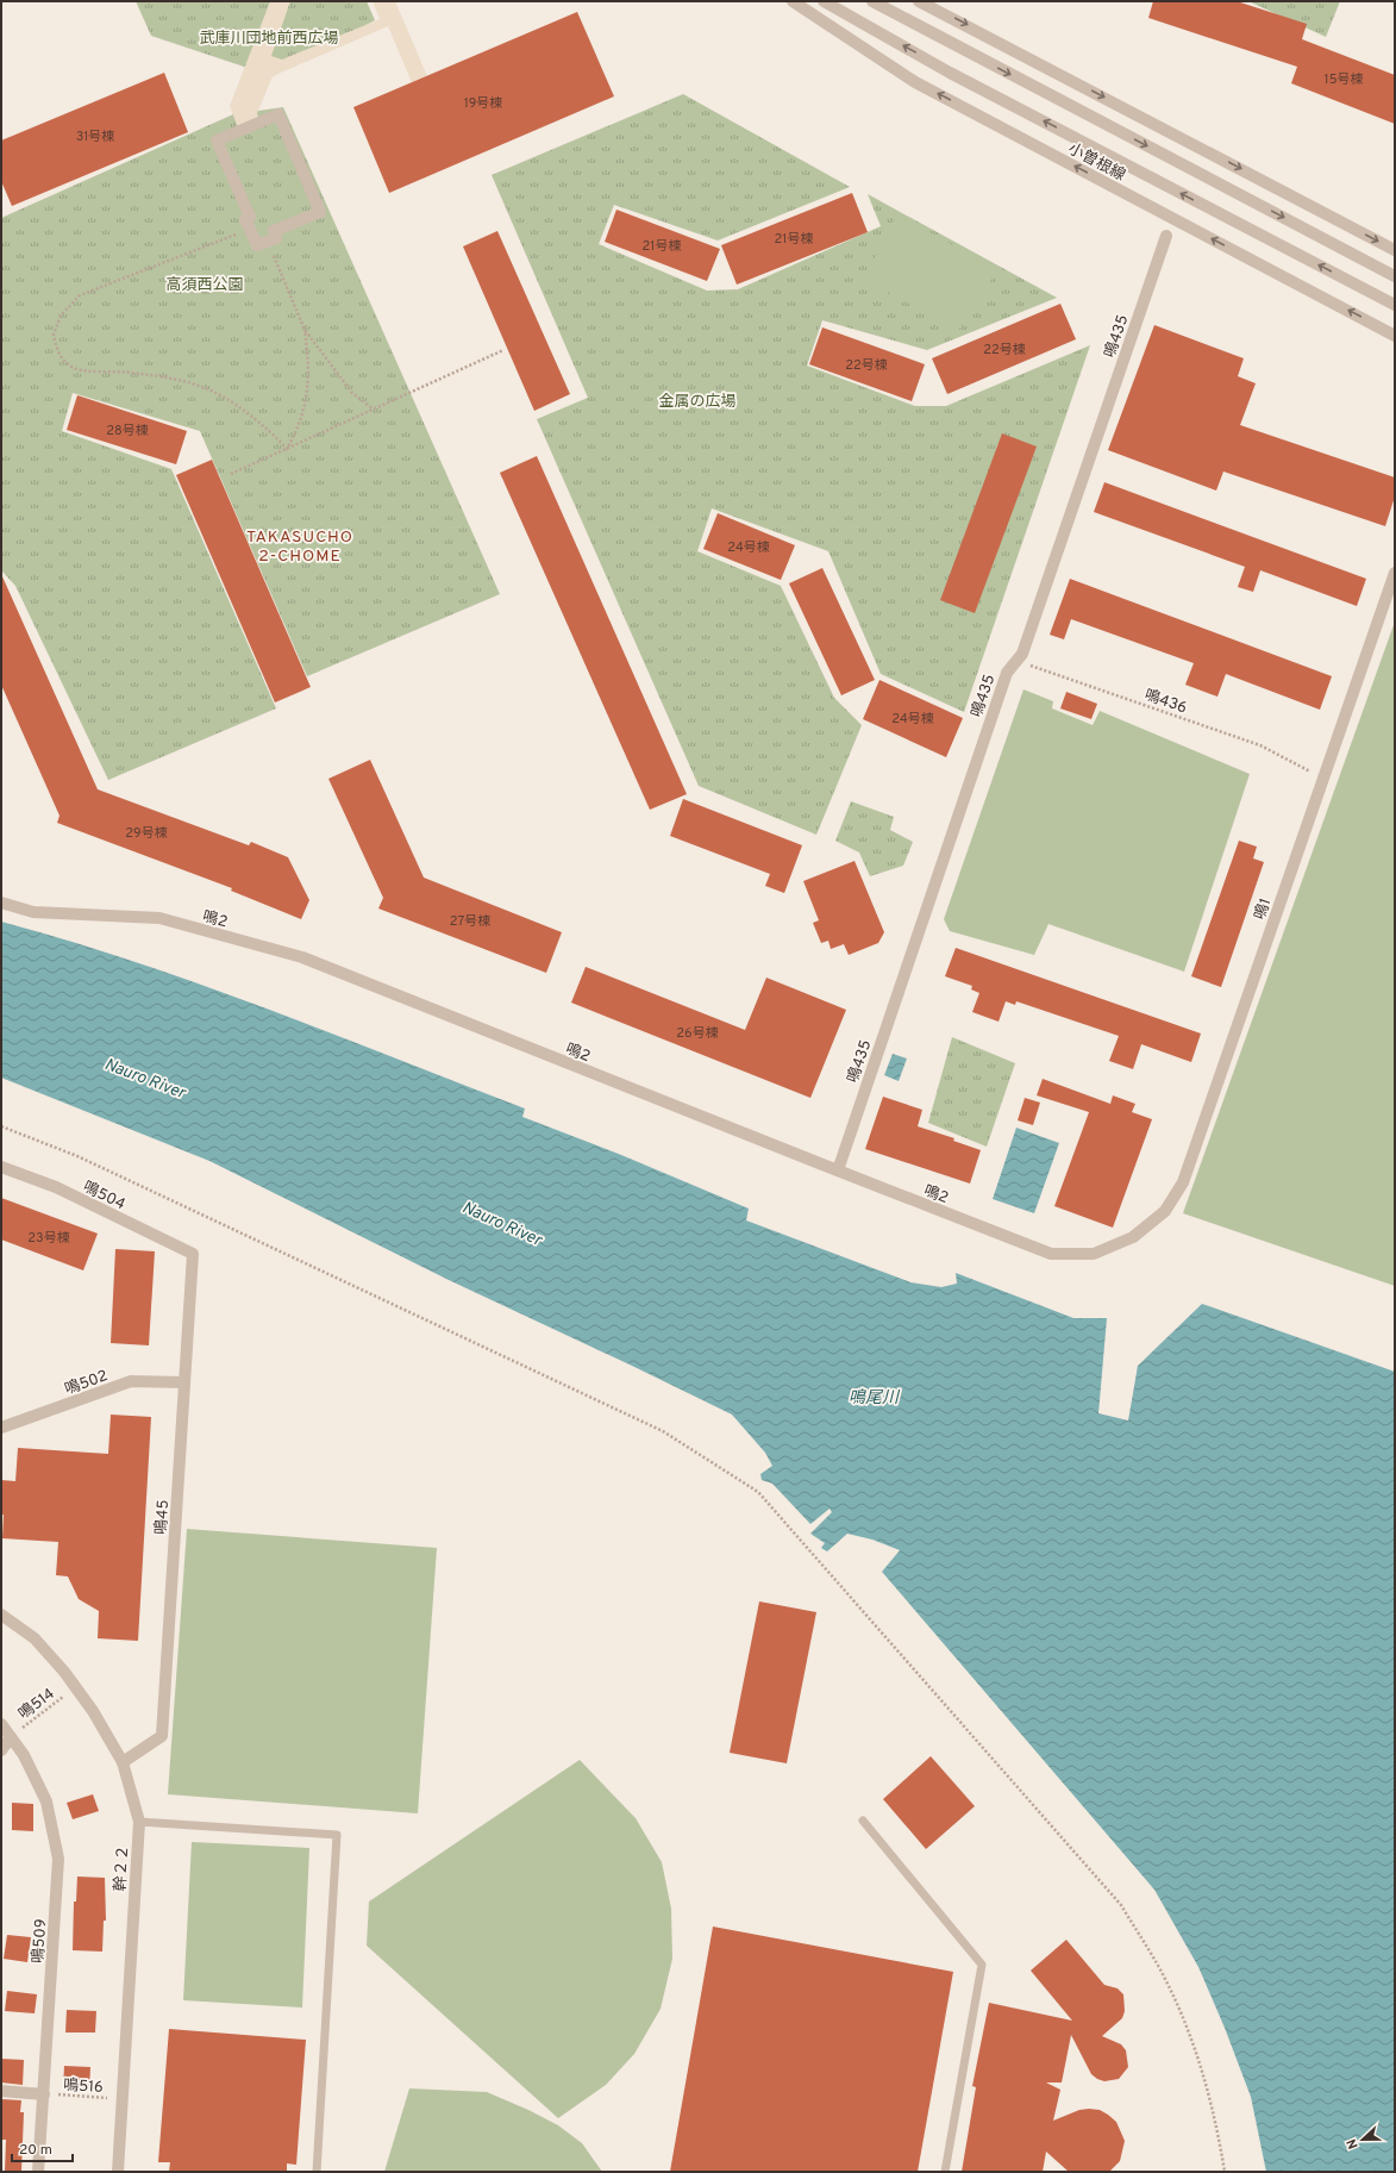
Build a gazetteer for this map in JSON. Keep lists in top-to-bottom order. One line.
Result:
{"streets":{"street":["小曽根線","鳴435","鳴1","鳴2","鳴504","鳴502","鳴45","幹２２","鳴509"],"path":["鳴436","鳴514","鳴516"]},"crossings":[["鳴435","鳴436"],["鳴435","鳴2"],["鳴436","鳴1"],["鳴1","鳴2"],["鳴504","鳴45"],["鳴502","鳴45"],["鳴45","幹２２"],["鳴514","幹２２"],["鳴514","鳴509"],["幹２２","鳴516"],["鳴509","鳴516"]],"districts":["TAKASUCHO 2-CHOME"],"water":["Nauro River","鳴尾川"],"parks":["武庫川団地前西広場","高須西公園","金属の広場"],"house_numbers":["15号棟","19号棟","31号棟","21号棟","21号棟","22号棟","22号棟","28号棟","24号棟","24号棟","29号棟","27号棟","26号棟","23号棟"],"scale_bar":"20 m","north":"left"}
